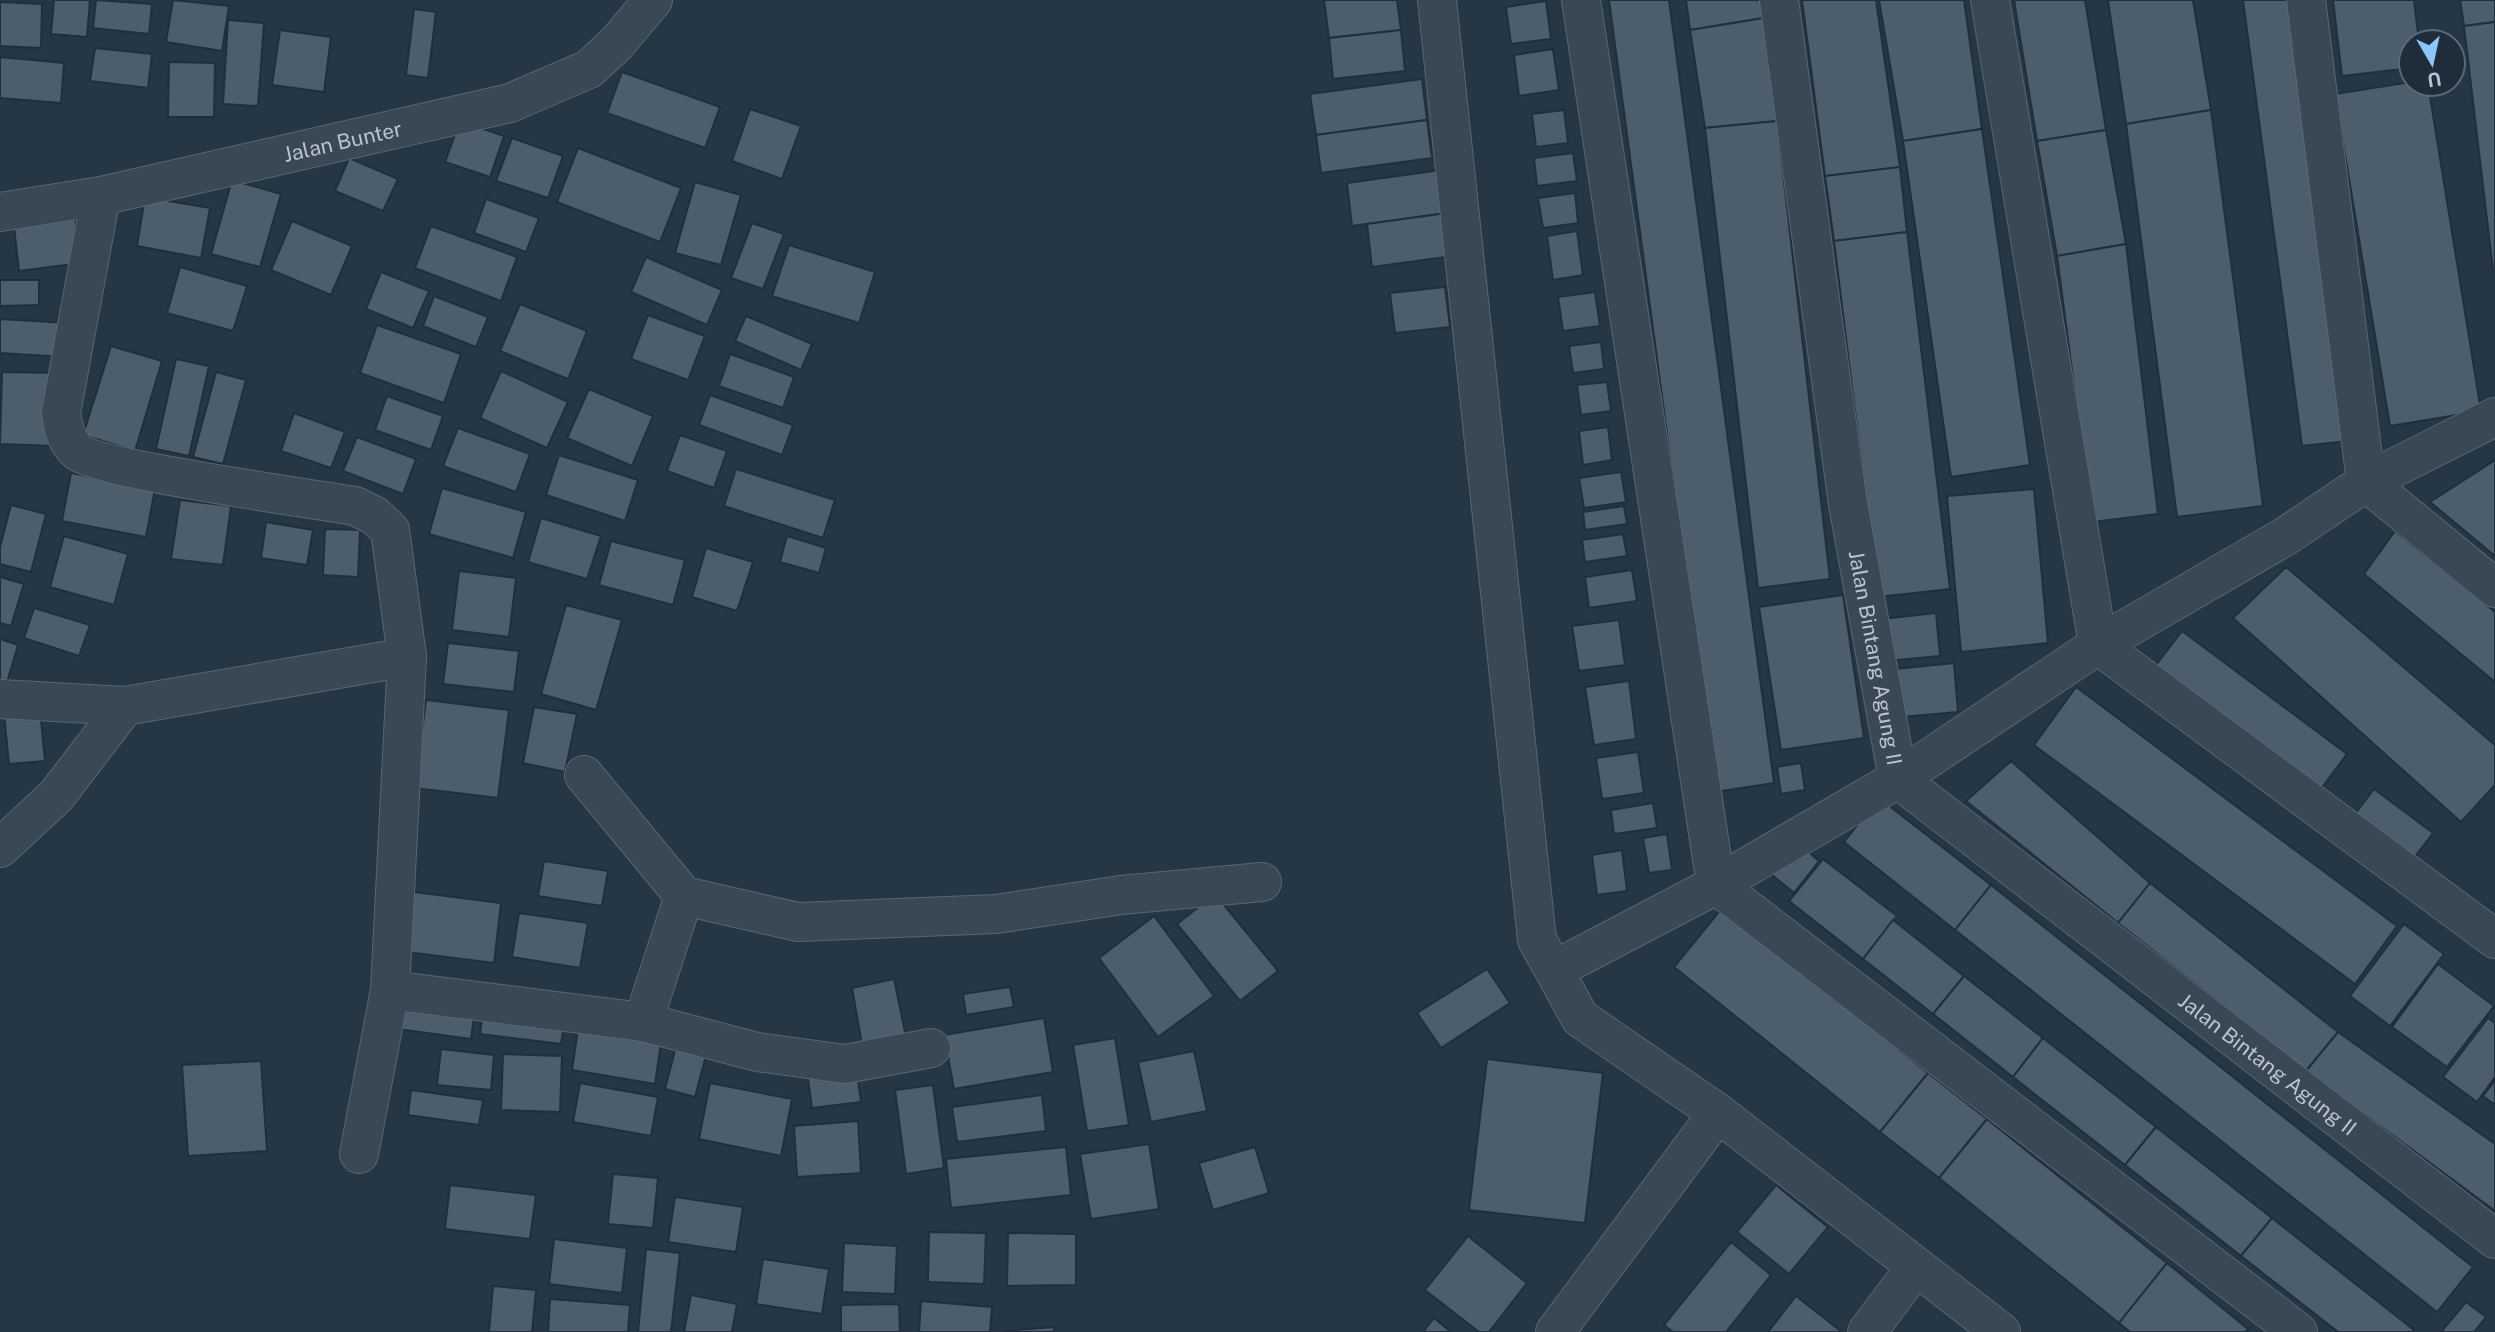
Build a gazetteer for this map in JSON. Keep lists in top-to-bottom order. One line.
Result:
{"streets":{"street":["Jalan Bunter","Jalan Bintang Agung II"]},"north":"bottom"}
